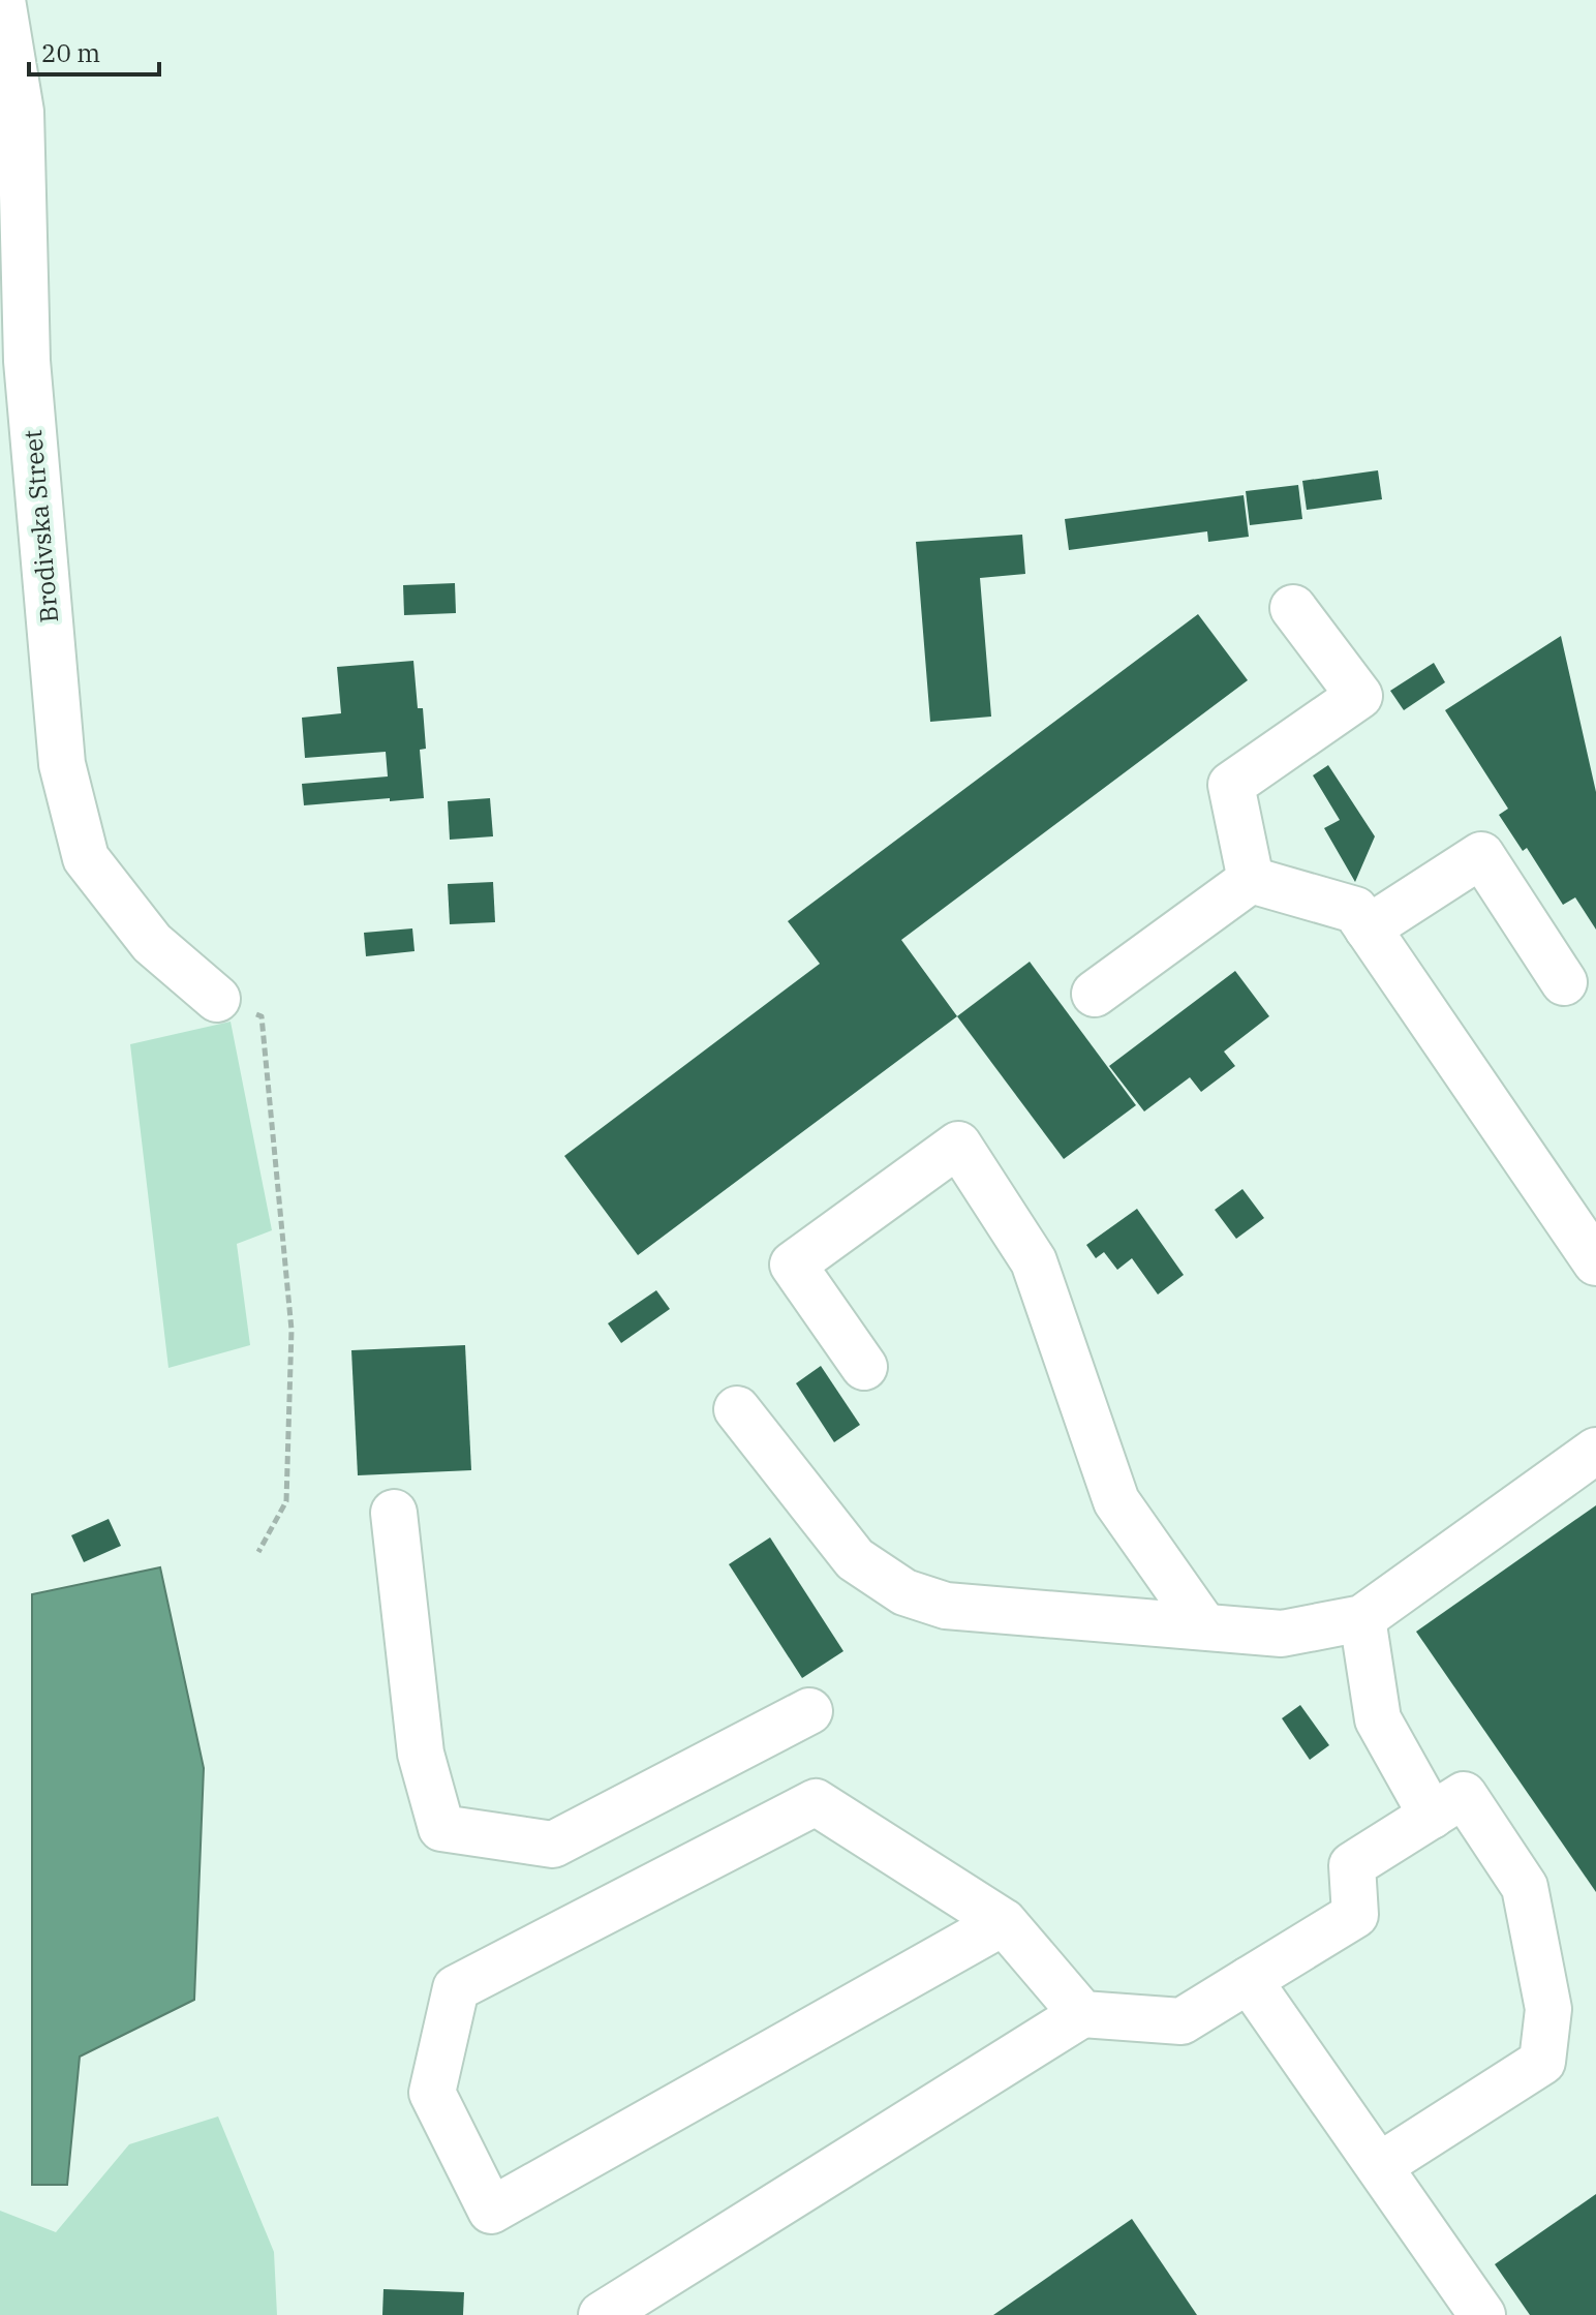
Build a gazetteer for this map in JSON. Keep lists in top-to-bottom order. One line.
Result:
{"streets":{"street":["Brodivska Street"]},"scale_bar":"20 m"}
